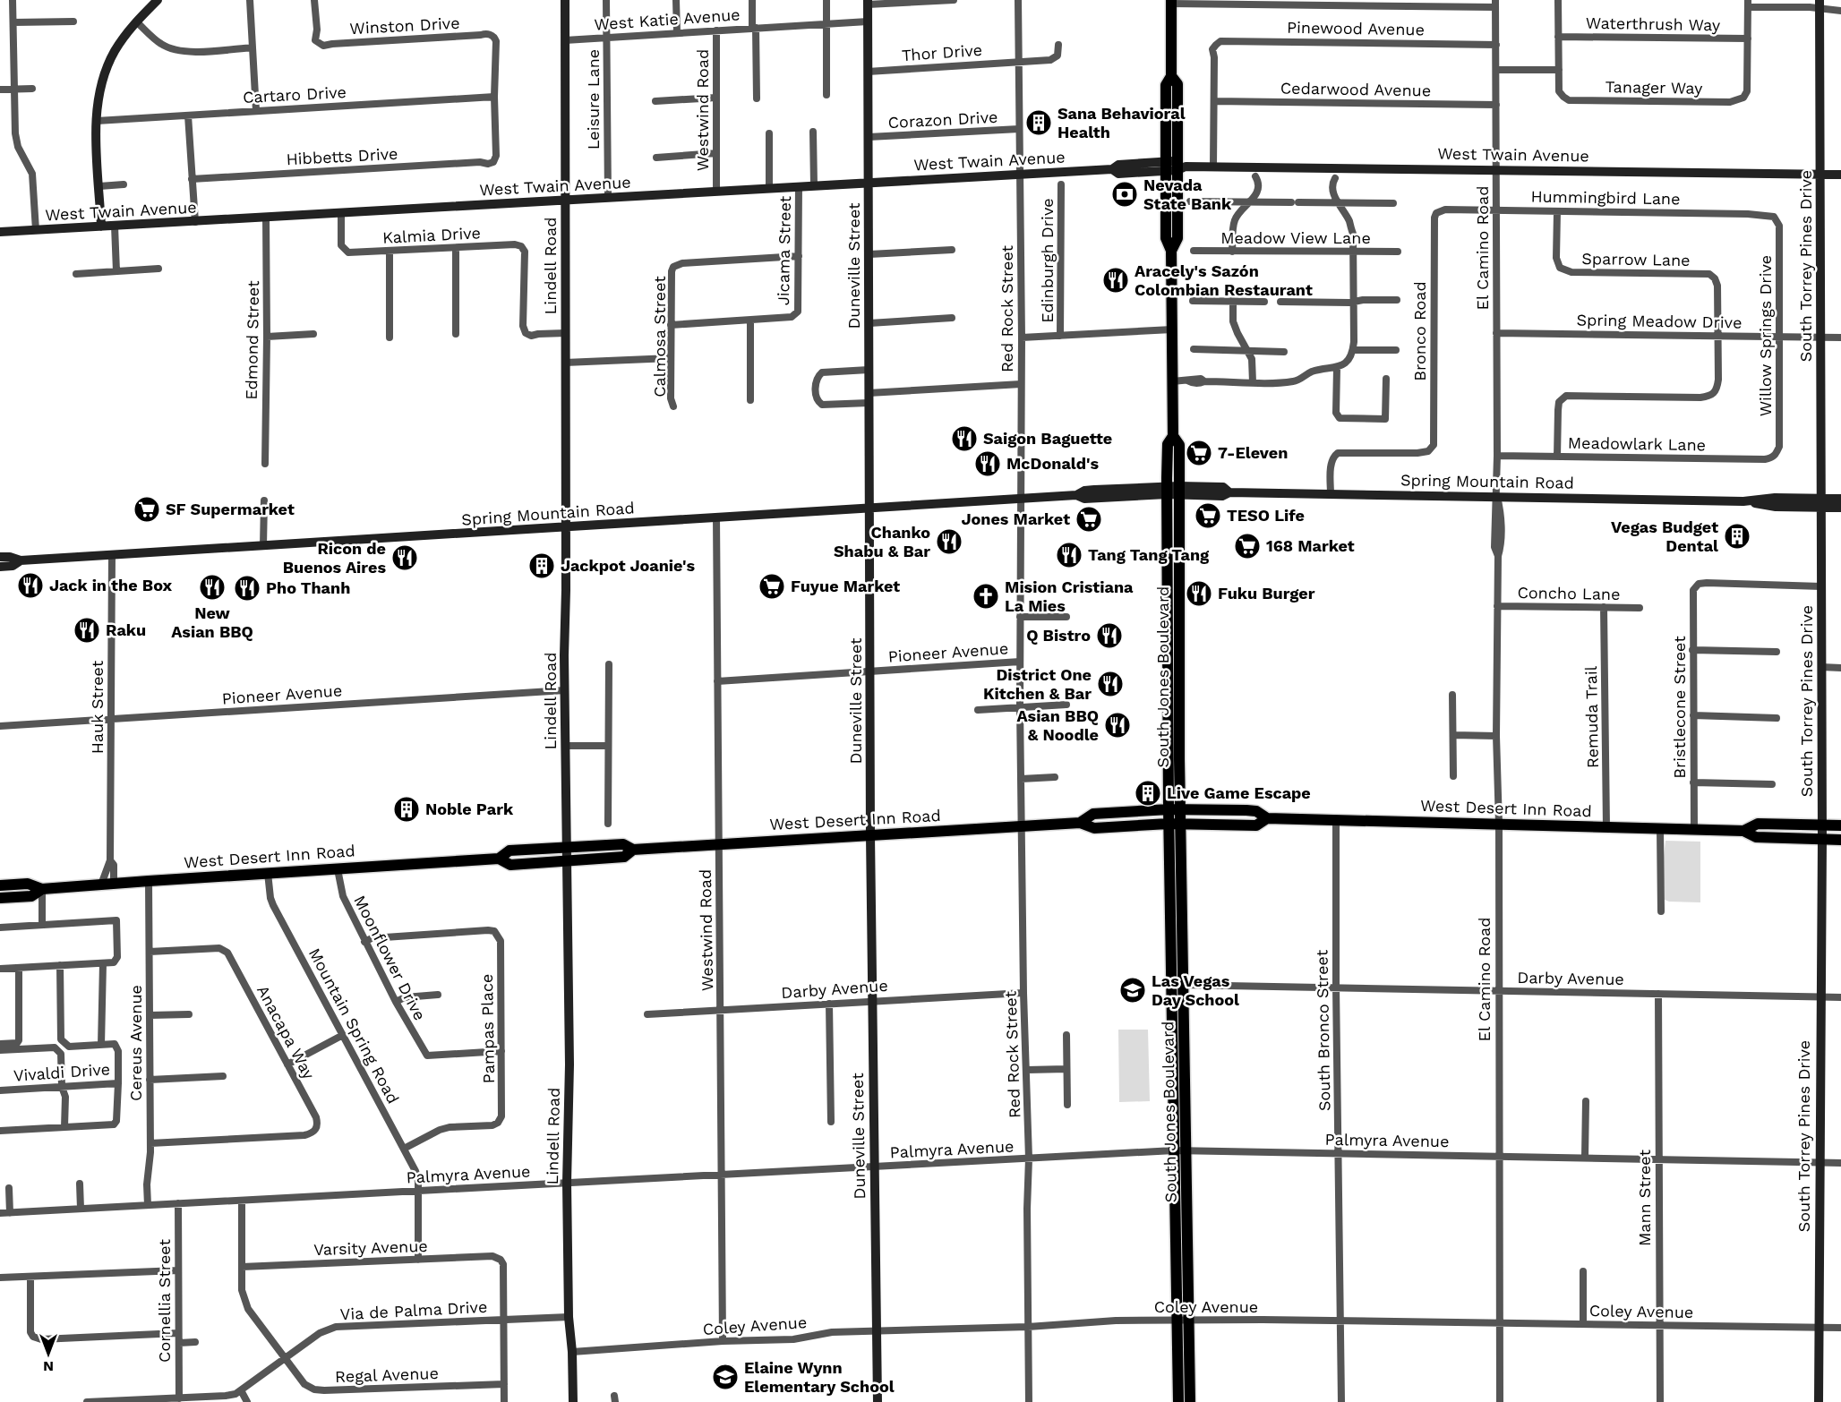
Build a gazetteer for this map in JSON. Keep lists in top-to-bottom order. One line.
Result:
{"streets":{"main road":["South Jones Boulevard","West Desert Inn Road"],"street":["West Katie Avenue","Waterthrush Way","Winston Drive","Pinewood Avenue","Thor Drive","Tanager Way","Cedarwood Avenue","Cartaro Drive","Leisure Lane","Westwind Road","Corazon Drive","West Twain Avenue","Hibbetts Drive","Hummingbird Lane","Kalmia Drive","Meadow View Lane","El Camino Road","Jicama Street","Sparrow Lane","Edinburgh Drive","Lindell Road","Duneville Street","South Torrey Pines Drive","Red Rock Street","Spring Meadow Drive","Bronco Road","Willow Springs Drive","Calmosa Street","Edmond Street","Meadowlark Lane","Spring Mountain Road","Concho Lane","Pioneer Avenue","Hauk Street","Bristlecone Street","Remuda Trail","Moonflower Drive","Darby Avenue","Mountain Spring Road","Pampas Place","South Bronco Street","Anacapa Way","Cereus Avenue","Vivaldi Drive","Palmyra Avenue","Mann Street","Varsity Avenue","Cornellia Street","Coley Avenue","Via de Palma Drive","Regal Avenue"]},"crossings":[["West Katie Avenue","Leisure Lane"],["West Katie Avenue","Westwind Road"],["West Katie Avenue","Lindell Road"],["West Katie Avenue","Duneville Street"],["Waterthrush Way","Tanager Way"],["Winston Drive","Cartaro Drive"],["Winston Drive","Hibbetts Drive"],["Pinewood Avenue","Cedarwood Avenue"],["Pinewood Avenue","El Camino Road"],["Thor Drive","Duneville Street"],["Thor Drive","Red Rock Street"],["Cedarwood Avenue","El Camino Road"],["Cartaro Drive","Hibbetts Drive"],["Leisure Lane","West Twain Avenue"],["Westwind Road","West Twain Avenue"],["Westwind Road","Spring Mountain Road"],["Westwind Road","Pioneer Avenue"],["Westwind Road","West Desert Inn Road"],["Westwind Road","Darby Avenue"],["Westwind Road","Palmyra Avenue"],["Westwind Road","Coley Avenue"],["Corazon Drive","Duneville Street"],["Corazon Drive","Red Rock Street"],["West Twain Avenue","Kalmia Drive"],["West Twain Avenue","El Camino Road"],["West Twain Avenue","Jicama Street"],["West Twain Avenue","Lindell Road"],["West Twain Avenue","Duneville Street"],["West Twain Avenue","South Torrey Pines Drive"],["West Twain Avenue","Red Rock Street"],["West Twain Avenue","Edmond Street"],["West Twain Avenue","South Jones Boulevard"],["Hummingbird Lane","El Camino Road"],["Hummingbird Lane","Sparrow Lane"],["Hummingbird Lane","Bronco Road"],["Hummingbird Lane","Willow Springs Drive"],["Kalmia Drive","Lindell Road"],["El Camino Road","Spring Meadow Drive"],["El Camino Road","Meadowlark Lane"],["El Camino Road","Spring Mountain Road"],["El Camino Road","Concho Lane"],["El Camino Road","West Desert Inn Road"],["El Camino Road","Darby Avenue"],["El Camino Road","Palmyra Avenue"],["El Camino Road","Coley Avenue"],["Jicama Street","Calmosa Street"],["Sparrow Lane","Spring Meadow Drive"],["Lindell Road","Spring Mountain Road"],["Lindell Road","Pioneer Avenue"],["Lindell Road","West Desert Inn Road"],["Lindell Road","Palmyra Avenue"],["Lindell Road","Coley Avenue"],["Lindell Road","Via de Palma Drive"],["Duneville Street","Spring Mountain Road"],["Duneville Street","Pioneer Avenue"],["Duneville Street","West Desert Inn Road"],["Duneville Street","Darby Avenue"],["Duneville Street","Palmyra Avenue"],["Duneville Street","Coley Avenue"],["South Torrey Pines Drive","Spring Meadow Drive"],["South Torrey Pines Drive","Spring Mountain Road"],["South Torrey Pines Drive","Bristlecone Street"],["South Torrey Pines Drive","West Desert Inn Road"],["South Torrey Pines Drive","Darby Avenue"],["South Torrey Pines Drive","Palmyra Avenue"],["South Torrey Pines Drive","Coley Avenue"],["Red Rock Street","Spring Mountain Road"],["Red Rock Street","Pioneer Avenue"],["Red Rock Street","West Desert Inn Road"],["Red Rock Street","Darby Avenue"],["Red Rock Street","Palmyra Avenue"],["Red Rock Street","Coley Avenue"],["Spring Meadow Drive","Willow Springs Drive"],["Bronco Road","Spring Mountain Road"],["Willow Springs Drive","Meadowlark Lane"],["Spring Mountain Road","South Jones Boulevard"],["Spring Mountain Road","Hauk Street"],["Concho Lane","Remuda Trail"],["Pioneer Avenue","Hauk Street"],["South Jones Boulevard","West Desert Inn Road"],["South Jones Boulevard","Darby Avenue"],["South Jones Boulevard","Palmyra Avenue"],["South Jones Boulevard","Coley Avenue"],["Hauk Street","West Desert Inn Road"],["Bristlecone Street","West Desert Inn Road"],["Remuda Trail","West Desert Inn Road"],["West Desert Inn Road","Moonflower Drive"],["West Desert Inn Road","Mountain Spring Road"],["West Desert Inn Road","South Bronco Street"],["West Desert Inn Road","Cereus Avenue"],["Moonflower Drive","Pampas Place"],["Darby Avenue","South Bronco Street"],["Darby Avenue","Mann Street"],["Mountain Spring Road","Pampas Place"],["Mountain Spring Road","Palmyra Avenue"],["Mountain Spring Road","Varsity Avenue"],["South Bronco Street","Palmyra Avenue"],["South Bronco Street","Coley Avenue"],["Anacapa Way","Cereus Avenue"],["Cereus Avenue","Palmyra Avenue"],["Palmyra Avenue","Mann Street"],["Palmyra Avenue","Cornellia Street"],["Mann Street","Coley Avenue"],["Varsity Avenue","Via de Palma Drive"],["Cornellia Street","Via de Palma Drive"],["Via de Palma Drive","Regal Avenue"]],"places":{"building":["Sana Behavioral Health","Vegas Budget Dental","Jackpot Joanie's","Live Game Escape","Noble Park"],"bank":["Nevada State Bank"],"restaurant":["Aracely's Sazón Colombian Restaurant","Saigon Baguette","McDonald's","Chanko Shabu & Bar","Tang Tang Tang","Ricon de Buenos Aires","Jack in the Box","New Asian BBQ","Pho Thanh","Fuku Burger","Raku","Q Bistro","District One Kitchen & Bar","Asian BBQ & Noodle"],"supermarket":["7-Eleven","SF Supermarket","TESO Life","Jones Market","168 Market","Fuyue Market"],"church":["Mision Cristiana La Mies"],"school or university":["Las Vegas Day School","Elaine Wynn Elementary School"]},"north":"bottom"}
